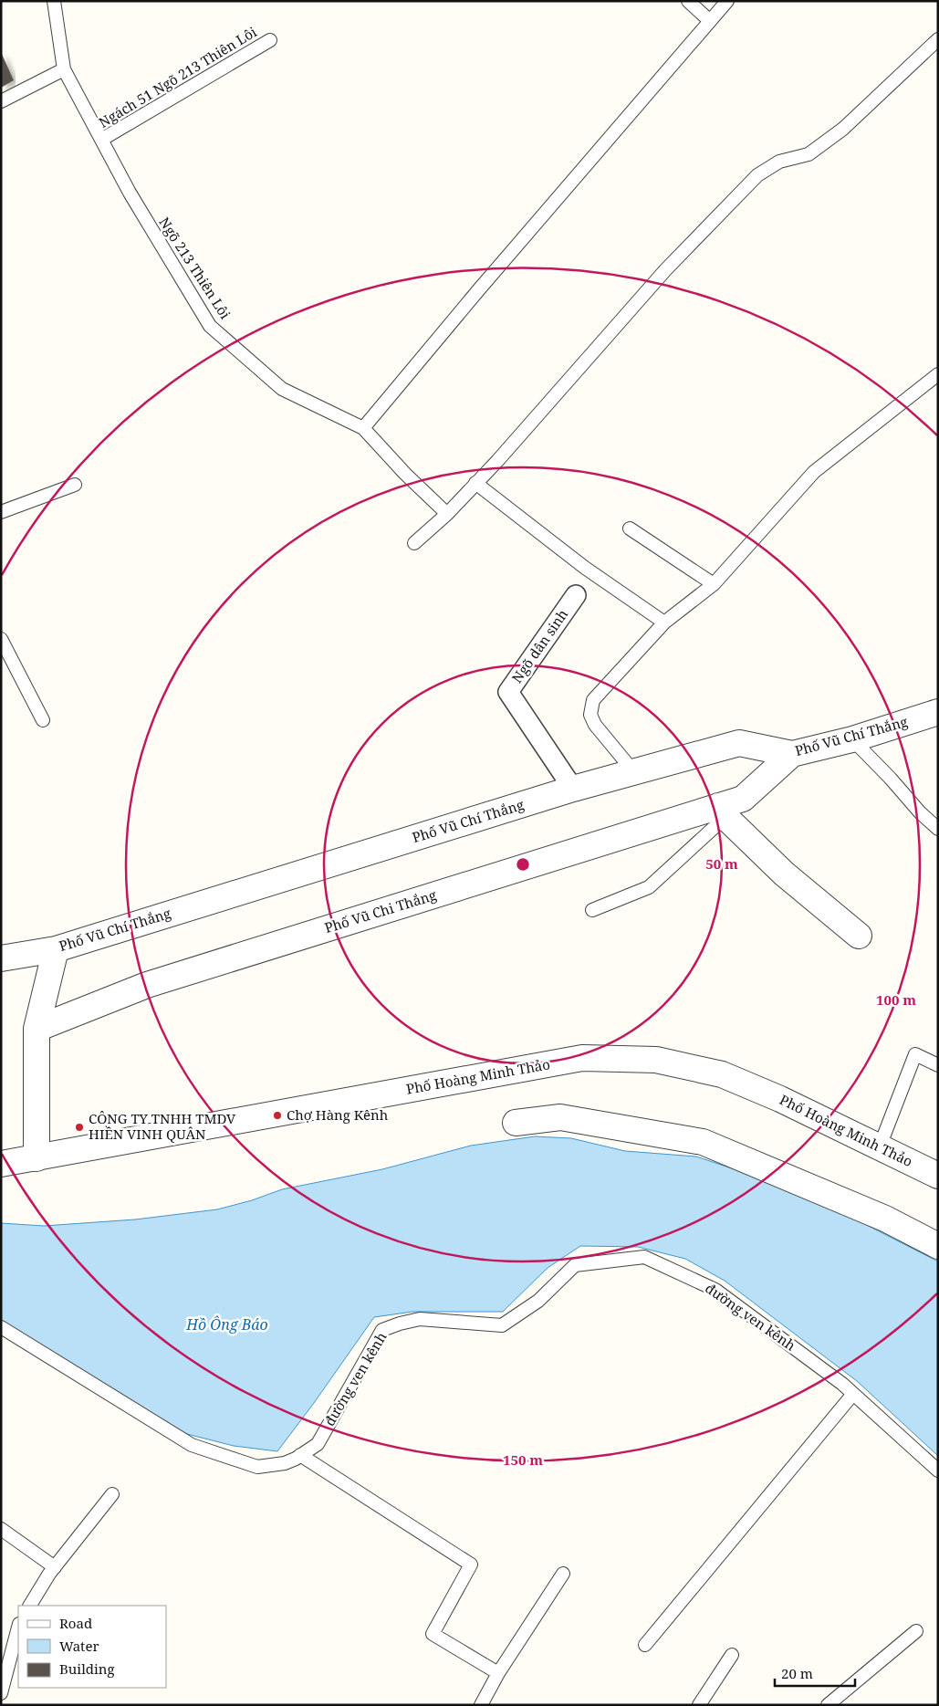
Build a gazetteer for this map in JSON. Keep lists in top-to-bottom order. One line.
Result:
{"streets":{"street":["Ngõ dân sinh","Phố Vũ Chí Thắng","Phố Vũ Chi Thắng","Phố Hoàng Minh Thảo"],"lane":["Ngách 51 Ngõ 213 Thiên Lôi","Ngõ 213 Thiên Lôi","đường ven kênh"]},"crossings":[["Ngách 51 Ngõ 213 Thiên Lôi","Ngõ 213 Thiên Lôi"],["Ngõ dân sinh","Phố Vũ Chí Thắng"],["Phố Vũ Chí Thắng","Phố Vũ Chi Thắng"]],"water":["Hồ Ông Báo"],"places":["Chợ Hàng Kênh","CÔNG TY TNHH TMDV HIỀN VINH QUÂN"],"legend":["Road","Water","Building"],"scale_bar":"20 m","rings":["50 m","100 m","150 m"]}
